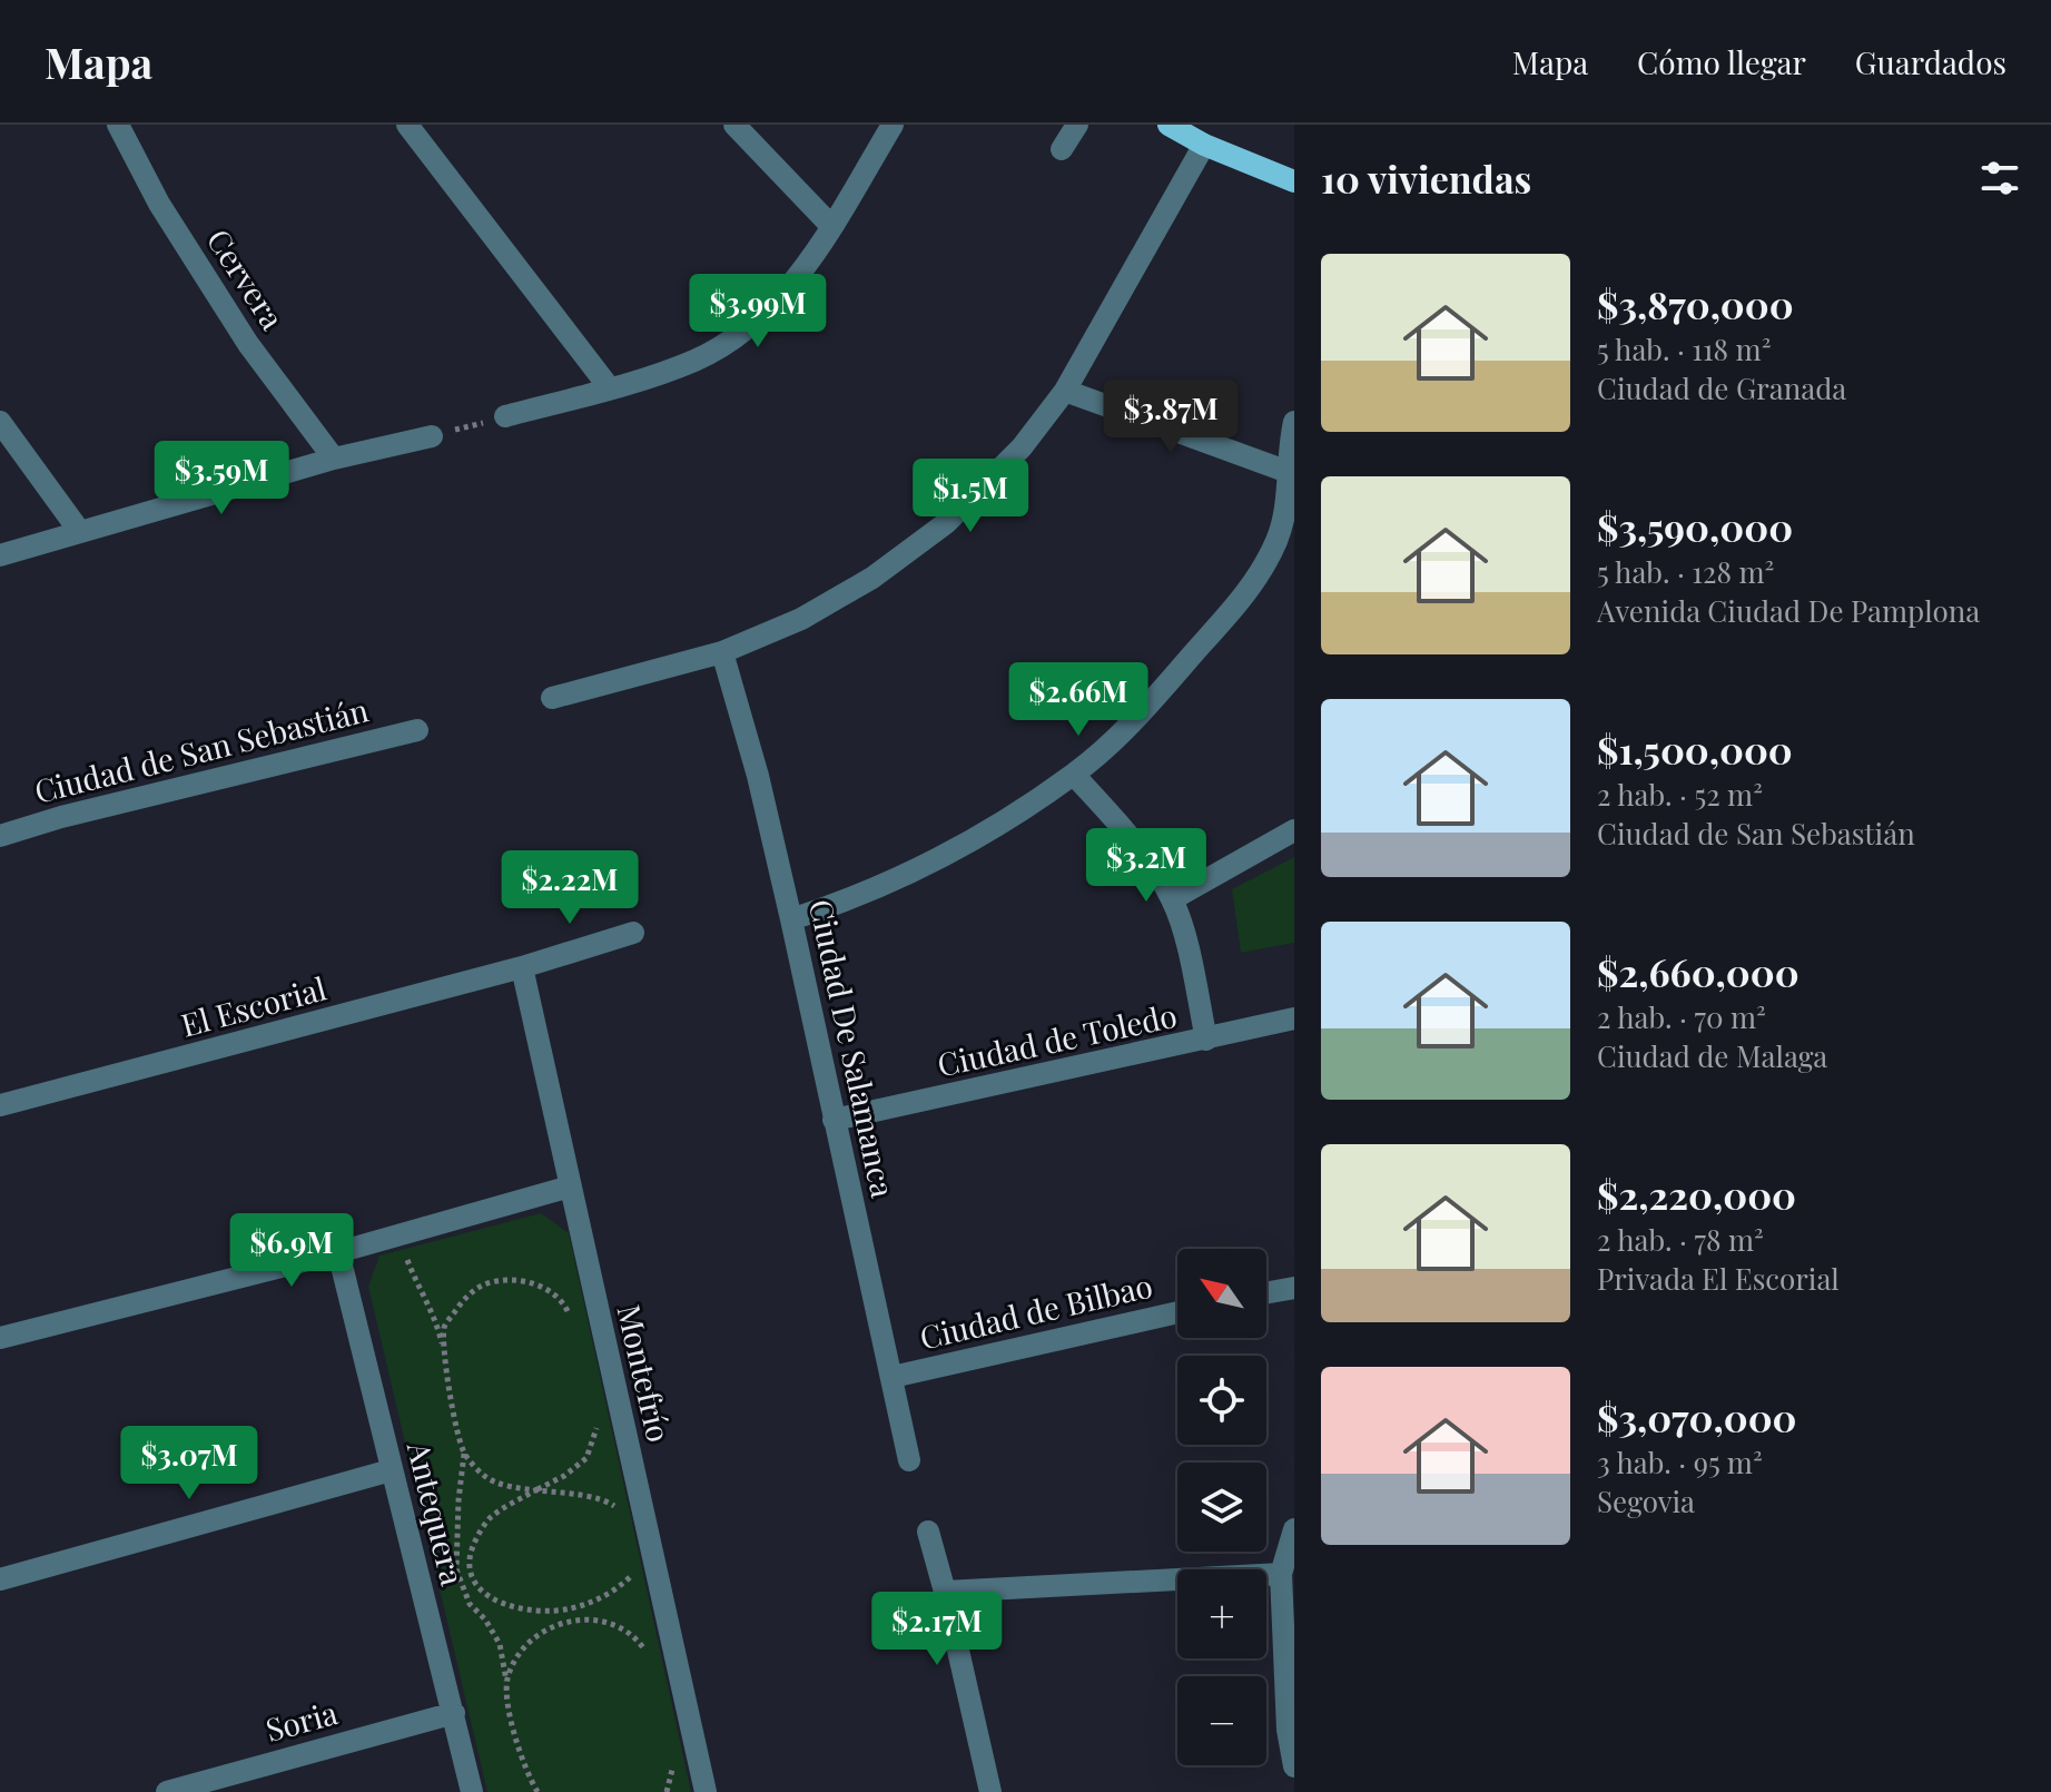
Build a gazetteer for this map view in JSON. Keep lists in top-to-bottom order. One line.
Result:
{"streets":{"street":["Cervera","Ciudad de San Sebastián","El Escorial","Ciudad de Toledo","Ciudad De Salamanca","Ciudad de Bilbao","Montefrío","Antequera","Soria"]},"crossings":[["El Escorial","Montefrío"],["Ciudad de Toledo","Ciudad De Salamanca"],["Ciudad De Salamanca","Ciudad de Bilbao"],["Antequera","Soria"]],"north":"top left","page":{"header":"Mapa","nav":["Mapa","Cómo llegar","Guardados"],"heading":"10 viviendas","list":[{"name":"$3,870,000","note":"5 hab. · 118 m² · Ciudad de Granada"},{"name":"$3,590,000","note":"5 hab. · 128 m² · Avenida Ciudad De Pamplona"},{"name":"$1,500,000","note":"2 hab. · 52 m² · Ciudad de San Sebastián"},{"name":"$2,660,000","note":"2 hab. · 70 m² · Ciudad de Malaga"},{"name":"$2,220,000","note":"2 hab. · 78 m² · Privada El Escorial"},{"name":"$3,070,000","note":"3 hab. · 95 m² · Segovia"}],"price":["$3.99M","$3.87M","$3.59M","$1.5M","$2.66M","$3.2M","$2.22M","$6.9M","$3.07M","$2.17M"],"map_buttons":["+","−"]}}
